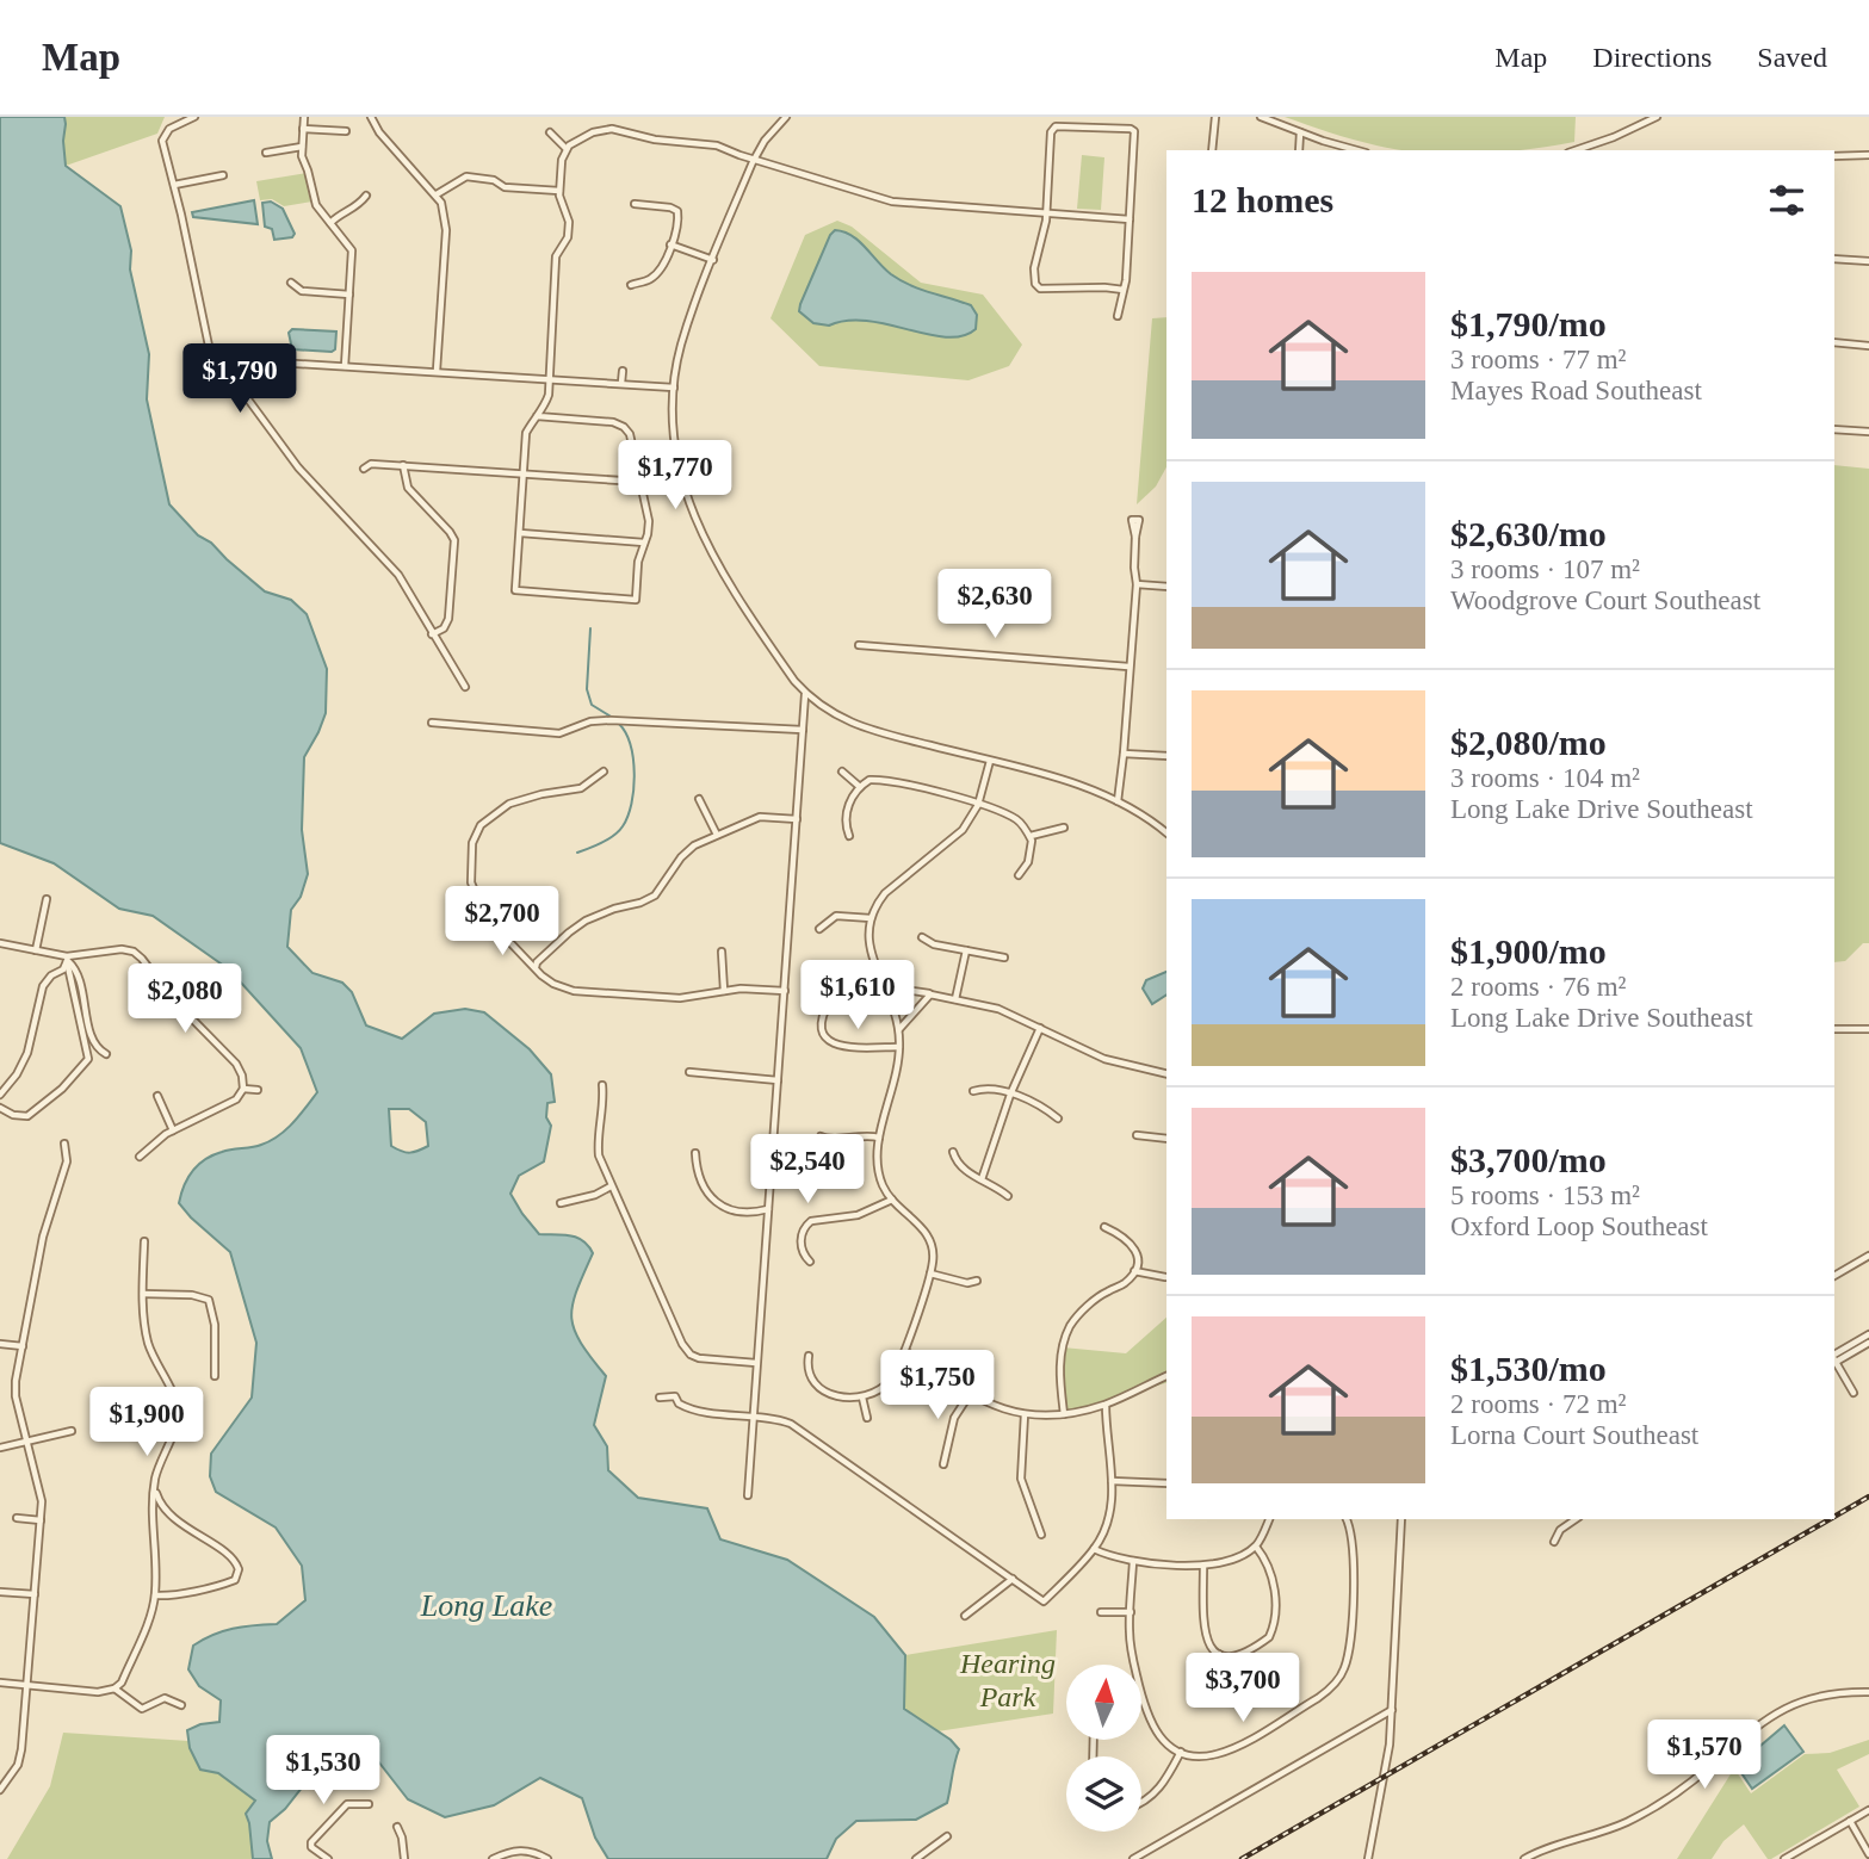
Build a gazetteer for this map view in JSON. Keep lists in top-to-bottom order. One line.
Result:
{"water":["Long Lake"],"parks":["Hearing Park"],"north":"top","page":{"header":"Map","nav":["Map","Directions","Saved"],"heading":"12 homes","list":[{"name":"$1,790/mo","note":"3 rooms · 77 m² · Mayes Road Southeast"},{"name":"$2,630/mo","note":"3 rooms · 107 m² · Woodgrove Court Southeast"},{"name":"$2,080/mo","note":"3 rooms · 104 m² · Long Lake Drive Southeast"},{"name":"$1,900/mo","note":"2 rooms · 76 m² · Long Lake Drive Southeast"},{"name":"$3,700/mo","note":"5 rooms · 153 m² · Oxford Loop Southeast"},{"name":"$1,530/mo","note":"2 rooms · 72 m² · Lorna Court Southeast"}],"price":["$1,790","$1,770","$2,630","$2,700","$1,610","$2,080","$2,540","$1,750","$1,900","$3,700","$1,570","$1,530"]}}
